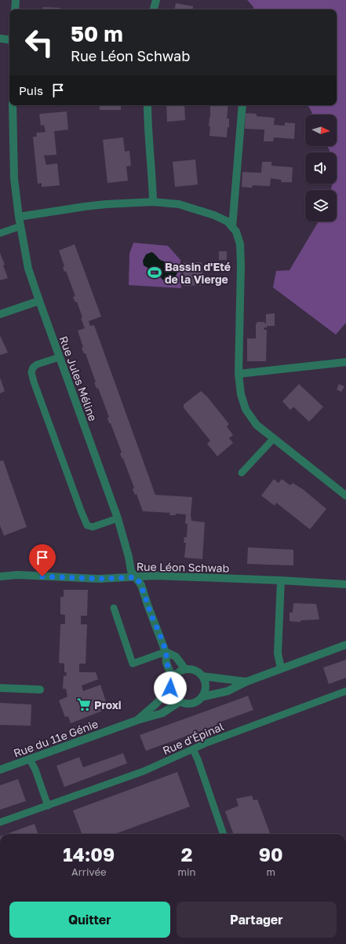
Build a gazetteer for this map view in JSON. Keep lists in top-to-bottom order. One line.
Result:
{"streets":{"street":["Rue Jules Méline","Rue Léon Schwab","Rue du 11e Génie"],"lane":["Rue d'Épinal"]},"crossings":[["Rue Jules Méline","Rue Léon Schwab"],["Rue Jules Méline","Rue du 11e Génie"]],"places":{"sports":["Bassin d'Eté de la Vierge"],"supermarket":["Proxi"]},"north":"right","page":{"turn":["50 m","Rue Léon Schwab"],"then":"Puis","eta":["14:09","Arrivée","2","min","90","m"],"buttons":["Quitter","Partager"]}}
